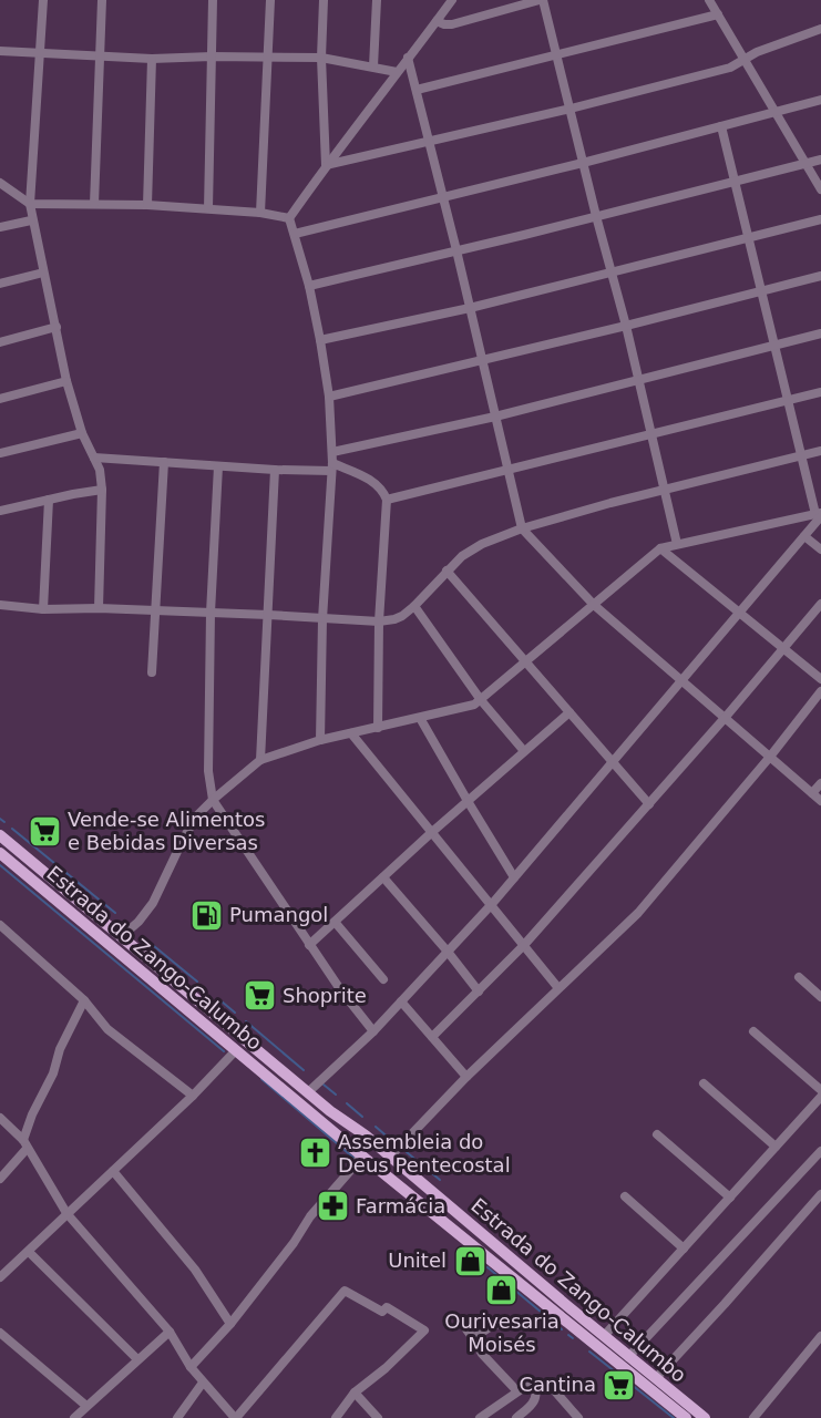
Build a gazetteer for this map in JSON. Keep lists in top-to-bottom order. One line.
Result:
{"streets":{"main road":["Estrada do Zango-Calumbo"]},"places":{"supermarket":["Vende-se Alimentos e Bebidas Diversas","Shoprite","Cantina"],"fuel station":["Pumangol"],"church":["Assembleia do Deus Pentecostal"],"pharmacy":["Farmácia"],"shop":["Unitel","Ourivesaria Moisés"]}}
